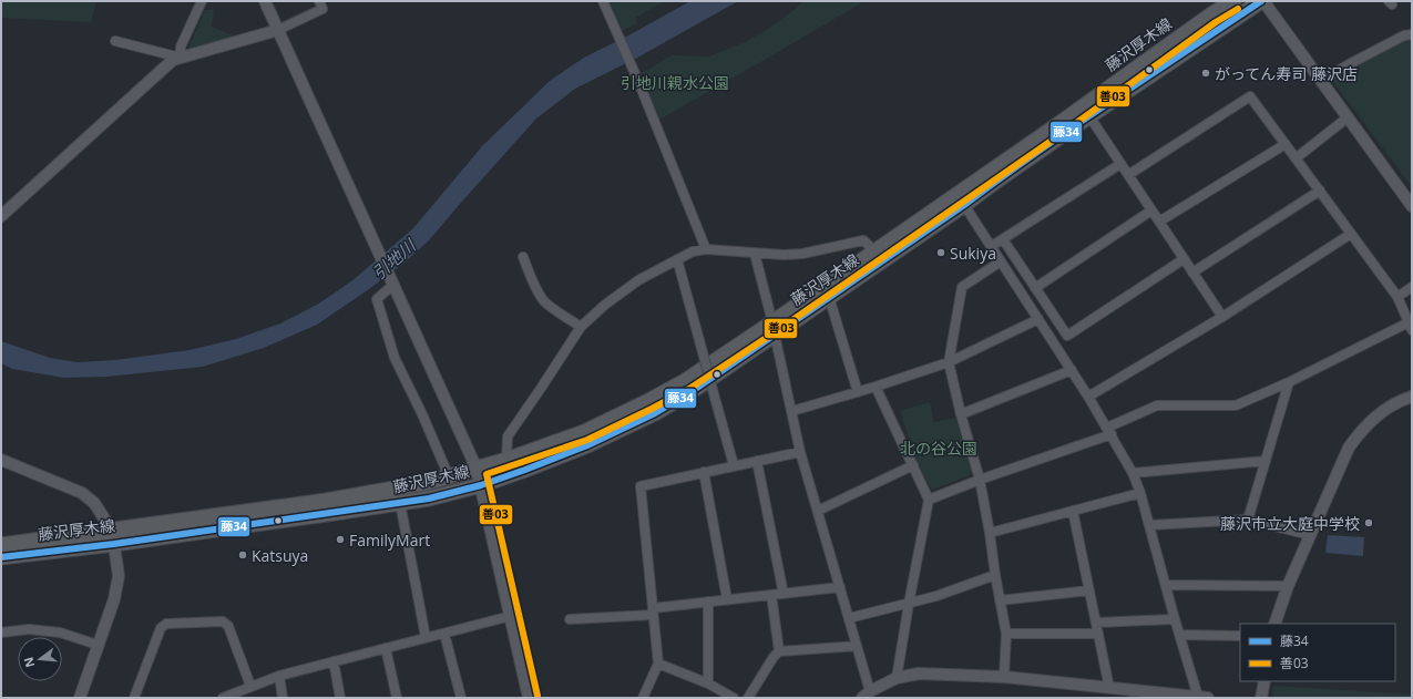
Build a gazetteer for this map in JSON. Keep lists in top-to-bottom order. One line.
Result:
{"streets":{"main road":["藤沢厚木線"]},"water":["引地川"],"parks":["引地川親水公園","北の谷公園"],"places":["がってん寿司 藤沢店","Sukiya","藤沢市立大庭中学校","FamilyMart","Katsuya"],"lines":["transit line 藤34","transit line 善03"],"legend":["藤34","善03"],"north":"left"}
